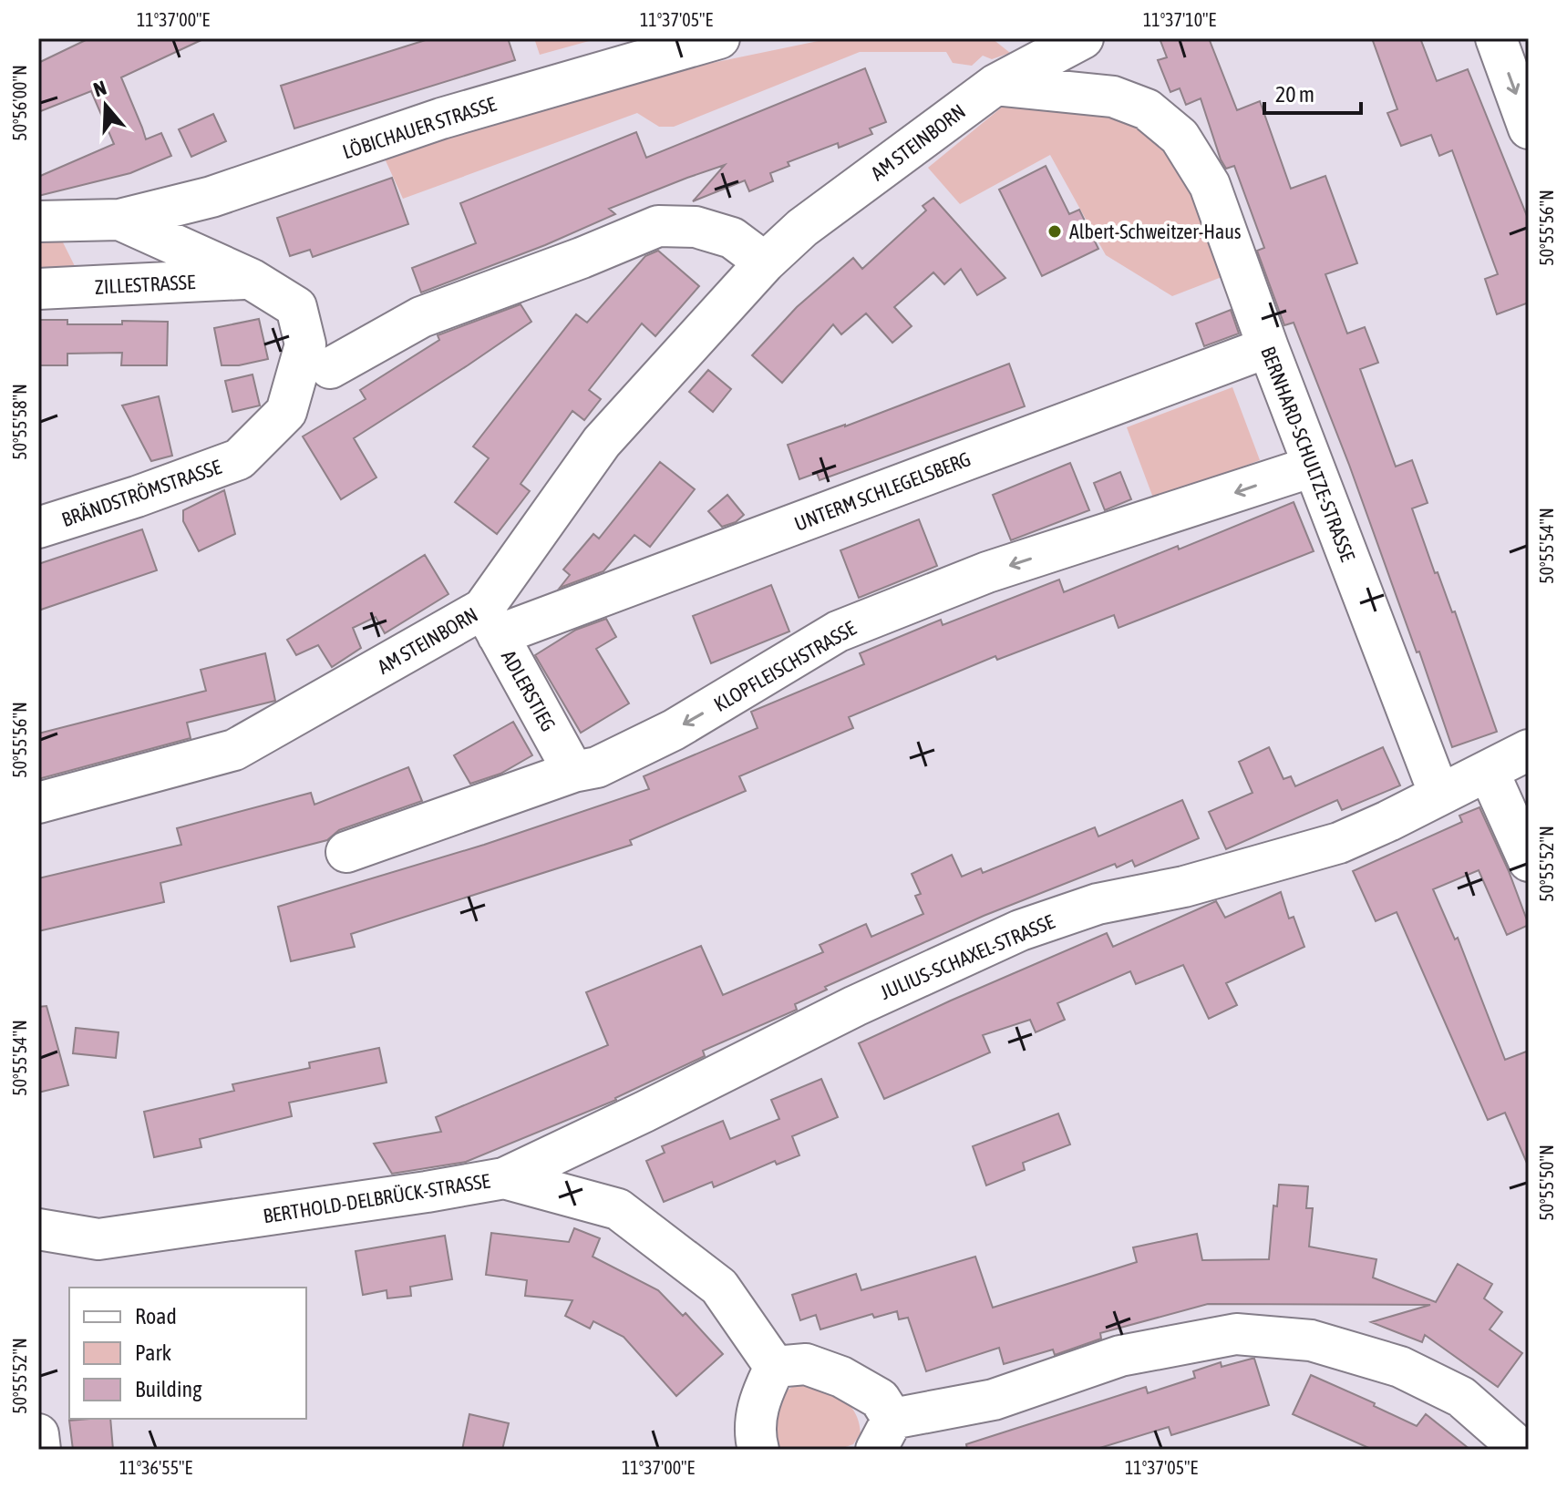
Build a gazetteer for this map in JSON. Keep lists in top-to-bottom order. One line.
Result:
{"streets":{"street":["LÖBICHAUER STRASSE","AM STEINBORN","ZILLESTRASSE","BERNHARD-SCHULTZE-STRASSE","UNTERM SCHLEGELSBERG","BRÄNDSTRÖMSTRASSE","KLOPFLEISCHSTRASSE","ADLERSTIEG","JULIUS-SCHAXEL-STRASSE","BERTHOLD-DELBRÜCK-STRASSE"]},"crossings":[["LÖBICHAUER STRASSE","ZILLESTRASSE"],["LÖBICHAUER STRASSE","BRÄNDSTRÖMSTRASSE"],["AM STEINBORN","BERNHARD-SCHULTZE-STRASSE"],["AM STEINBORN","UNTERM SCHLEGELSBERG"],["AM STEINBORN","ADLERSTIEG"],["BERNHARD-SCHULTZE-STRASSE","UNTERM SCHLEGELSBERG"],["BERNHARD-SCHULTZE-STRASSE","KLOPFLEISCHSTRASSE"],["BERNHARD-SCHULTZE-STRASSE","JULIUS-SCHAXEL-STRASSE"],["UNTERM SCHLEGELSBERG","ADLERSTIEG"],["KLOPFLEISCHSTRASSE","ADLERSTIEG"],["JULIUS-SCHAXEL-STRASSE","BERTHOLD-DELBRÜCK-STRASSE"]],"one_way":["KLOPFLEISCHSTRASSE"],"places":["Albert-Schweitzer-Haus"],"legend":["Road","Park","Building"],"scale_bar":"20 m","north":"top","coordinates":["11°37'00\"E","11°37'05\"E","11°37'10\"E","50°56'00\"N","50°55'56\"N","50°55'58\"N","50°55'54\"N","50°55'52\"N","50°55'50\"N","11°36'55\"E"]}
